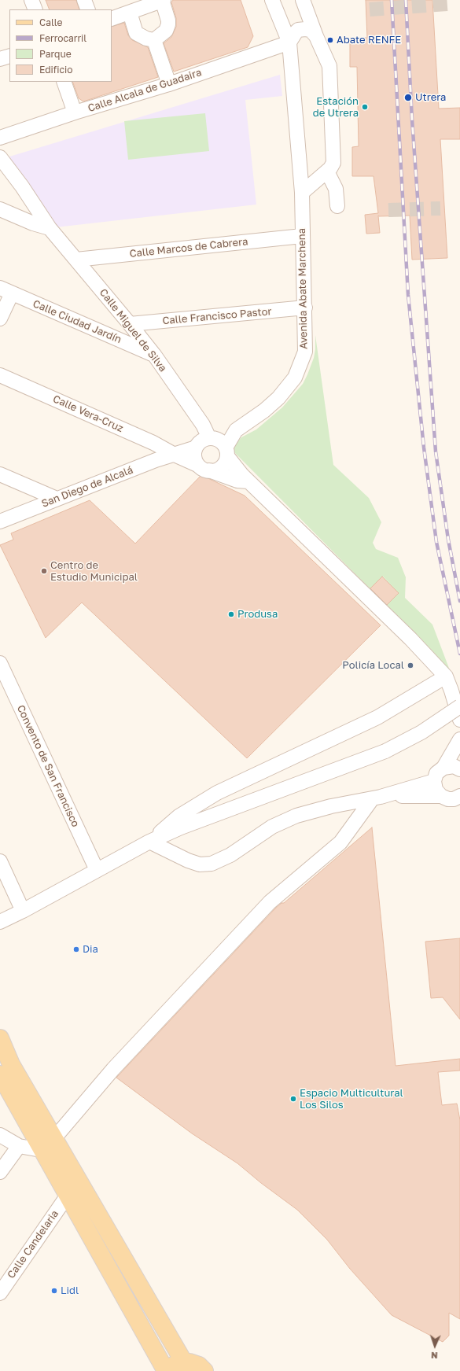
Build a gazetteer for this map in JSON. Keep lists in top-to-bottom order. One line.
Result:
{"streets":{"street":["Calle Alcala de Guadaira","Calle Marcos de Cabrera","Avenida Abate Marchena","Calle Francisco Pastor","Calle Ciudad Jardín","Calle Miguel de Silva","Calle Vera-Cruz","San Diego de Alcalá","Convento de San Francisco","Calle Candelaria"]},"crossings":[["Calle Alcala de Guadaira","Avenida Abate Marchena"],["Calle Marcos de Cabrera","Avenida Abate Marchena"],["Calle Marcos de Cabrera","Calle Miguel de Silva"],["Avenida Abate Marchena","Calle Francisco Pastor"],["Avenida Abate Marchena","Calle Miguel de Silva"],["Avenida Abate Marchena","San Diego de Alcalá"],["Calle Francisco Pastor","Calle Miguel de Silva"],["Calle Ciudad Jardín","Calle Miguel de Silva"],["Calle Miguel de Silva","San Diego de Alcalá"],["Calle Vera-Cruz","San Diego de Alcalá"]],"places":["Abate RENFE","Utrera","Estación de Utrera","Centro de Estudio Municipal","Produsa","Policía Local","Dia","Espacio Multicultural Los Silos","Lidl"],"legend":["Calle","Ferrocarril","Parque","Edificio"],"north":"bottom"}
